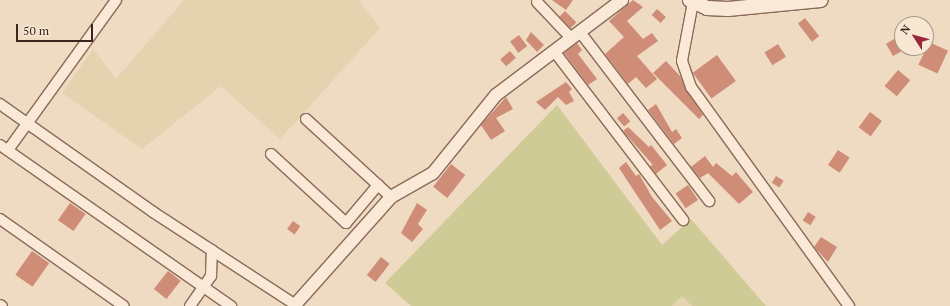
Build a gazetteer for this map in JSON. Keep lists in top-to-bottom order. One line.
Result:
{"scale_bar":"50 m","north":"top left"}
